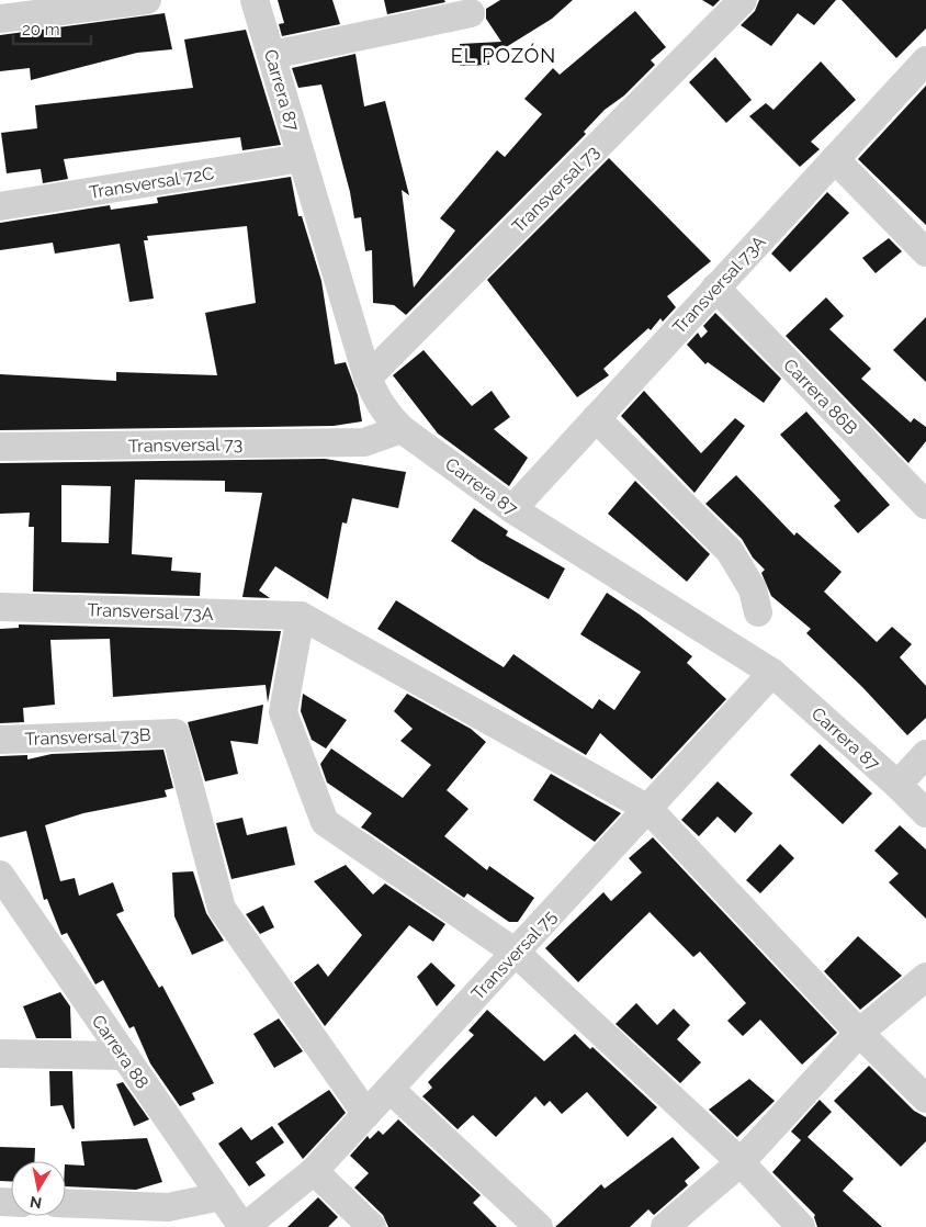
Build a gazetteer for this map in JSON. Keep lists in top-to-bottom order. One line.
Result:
{"streets":{"street":["Carrera 87","Transversal 72C","Transversal 73","Transversal 73A","Carrera 86B","Transversal 73B","Transversal 75","Carrera 88"]},"crossings":[["Carrera 87","Transversal 72C"],["Carrera 87","Transversal 73"],["Carrera 87","Transversal 73A"],["Carrera 87","Transversal 75"],["Transversal 73A","Carrera 86B"],["Transversal 73B","Transversal 75"],["Transversal 75","Carrera 88"]],"districts":["EL POZÓN"],"scale_bar":"20 m","north":"bottom"}
